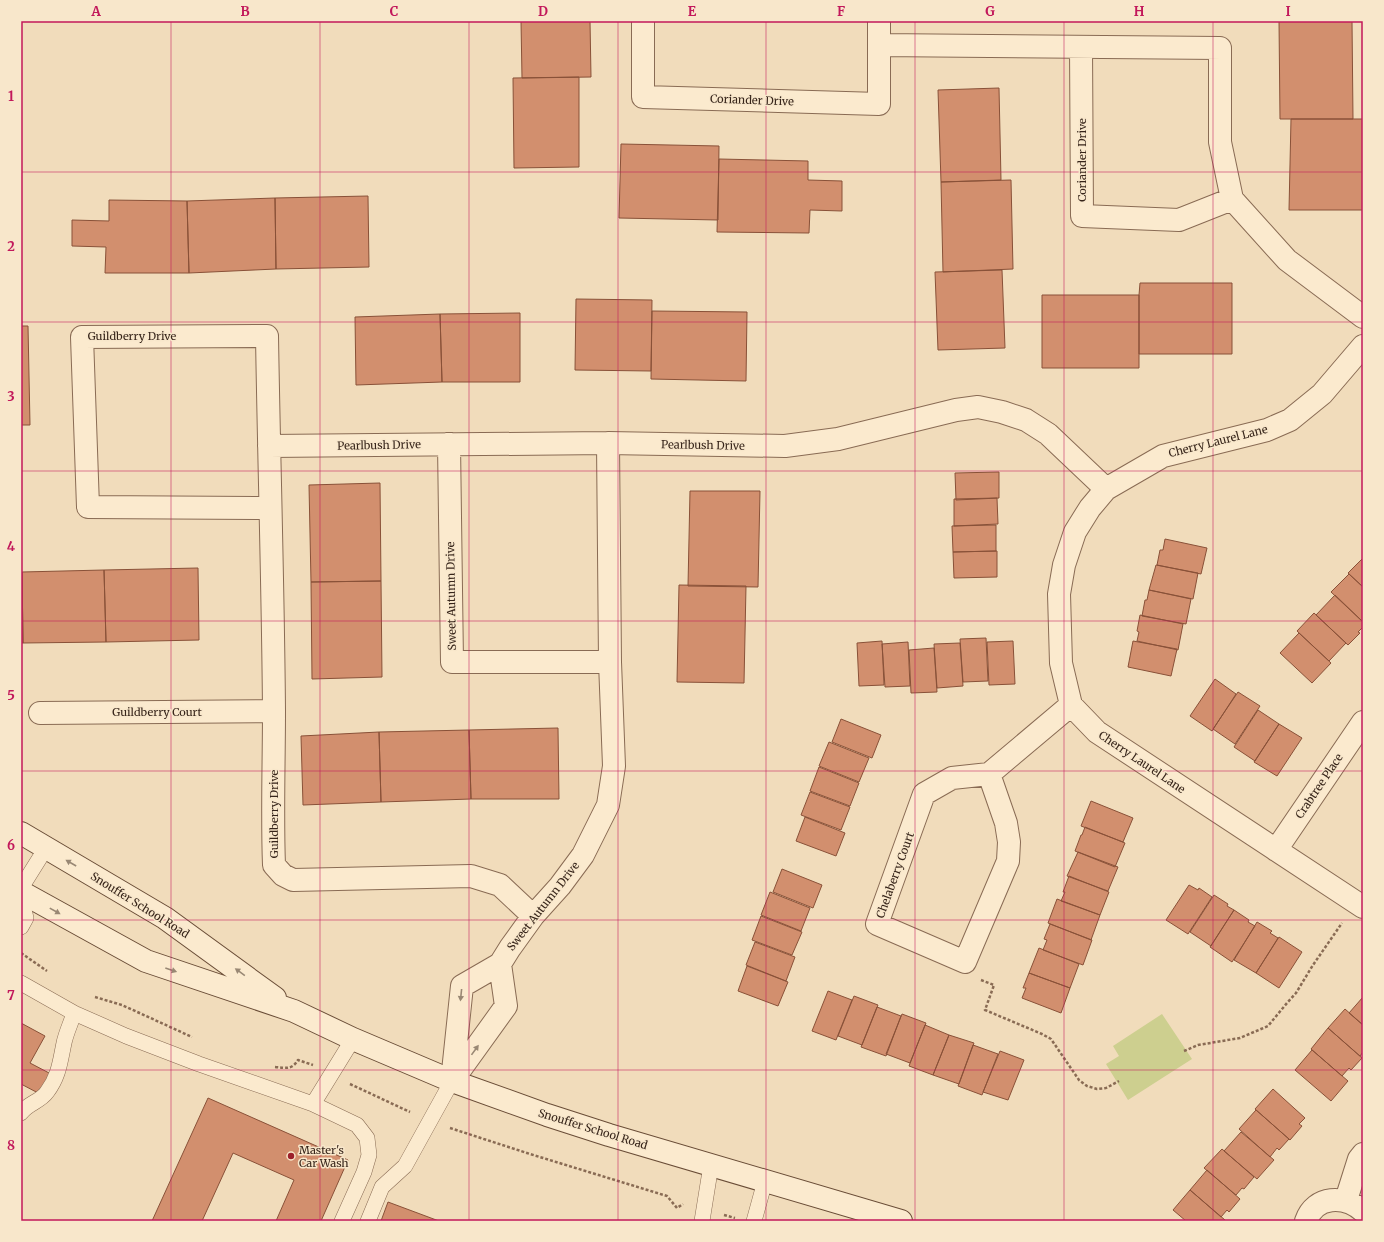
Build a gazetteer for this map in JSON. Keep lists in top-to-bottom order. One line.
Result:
{"streets":{"street":["Coriander Drive","Guildberry Drive","Cherry Laurel Lane","Pearlbush Drive","Sweet Autumn Drive","Guildberry Court","Crabtree Place","Chelaberry Court","Snouffer School Road"]},"crossings":[["Guildberry Drive","Pearlbush Drive"],["Guildberry Drive","Sweet Autumn Drive"],["Guildberry Drive","Guildberry Court"],["Cherry Laurel Lane","Pearlbush Drive"],["Cherry Laurel Lane","Crabtree Place"],["Pearlbush Drive","Sweet Autumn Drive"],["Sweet Autumn Drive","Snouffer School Road"]],"places":["Master's Car Wash"],"grid":{"columns":["A","B","C","D","E","F","G","H","I"],"rows":["1","2","3","4","5","6","7","8"]}}
